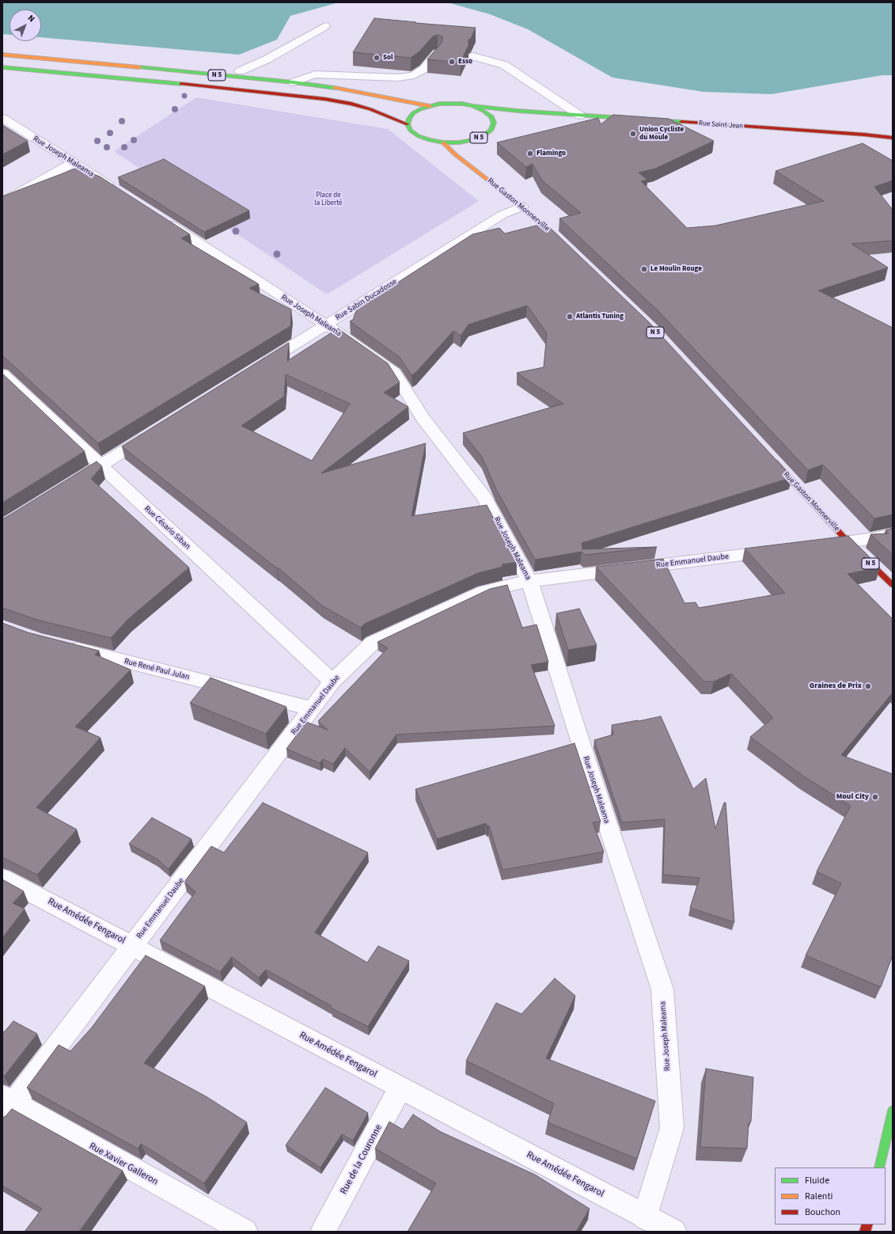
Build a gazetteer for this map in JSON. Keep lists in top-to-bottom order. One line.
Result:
{"streets":{"main road":["N 5","Rue Saint-Jean","Rue Gaston Monnerville"],"street":["Rue Joseph Maleama","Rue Sabin Ducadosse","Rue Césario Siban","Rue Emmanuel Daube","Rue René Paul Julan","Rue Amédée Fengarol","Rue de la Couronne","Rue Xavier Galleron"]},"crossings":[["N 5","Rue Saint-Jean"],["N 5","Rue Gaston Monnerville"],["Rue Joseph Maleama","Rue Sabin Ducadosse"],["Rue Joseph Maleama","Rue Emmanuel Daube"],["Rue Joseph Maleama","Rue Amédée Fengarol"],["Rue Gaston Monnerville","Rue Sabin Ducadosse"],["Rue Césario Siban","Rue Emmanuel Daube"],["Rue Emmanuel Daube","Rue René Paul Julan"],["Rue Emmanuel Daube","Rue Amédée Fengarol"],["Rue Emmanuel Daube","Rue Xavier Galleron"],["Rue Amédée Fengarol","Rue de la Couronne"]],"parks":["Place de la Liberté"],"places":["Sol","Esso","Union Cycliste du Moule","Flamingo","Le Moulin Rouge","Atlantis Tuning","Graines de Prix","Moul City"],"legend":["Fluide","Ralenti","Bouchon"],"north":"top right"}
